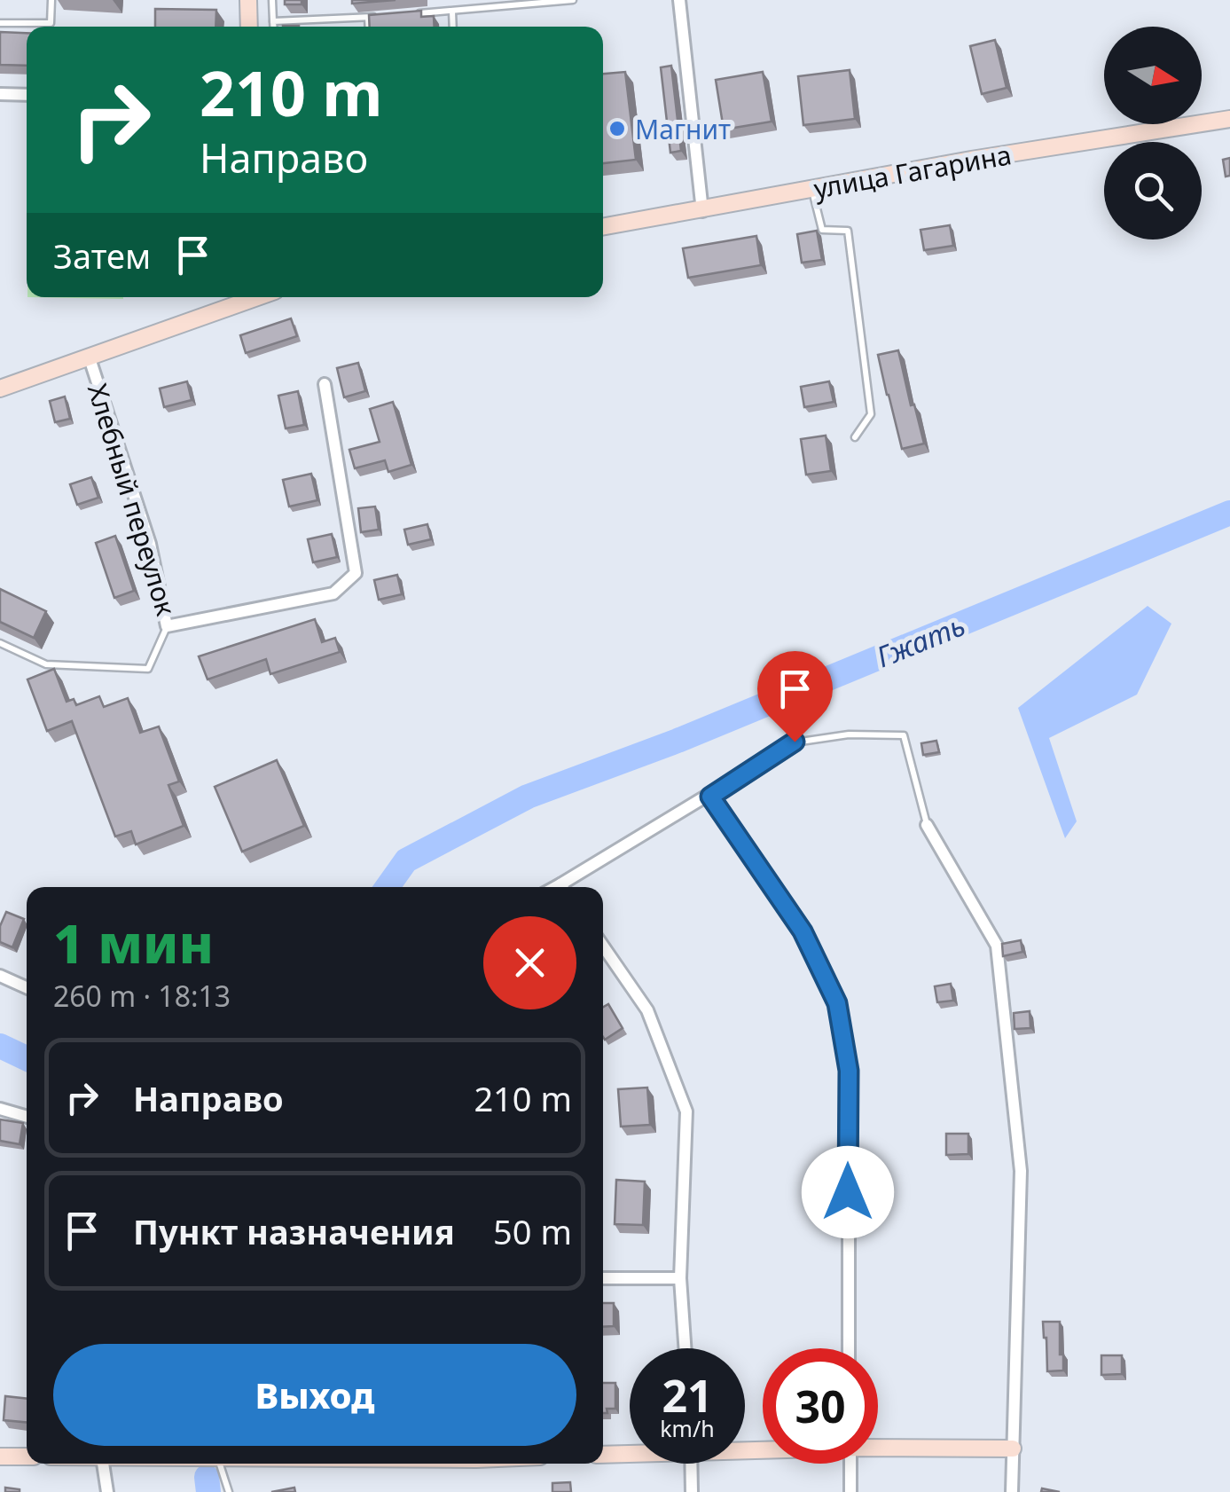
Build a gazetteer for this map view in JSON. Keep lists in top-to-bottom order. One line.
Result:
{"streets":{"main road":["улица Гагарина"],"street":["Хлебный переулок"]},"water":["Гжать"],"places":["Магнит"],"north":"right","page":{"turn":["210 m","Направо"],"then":"Затем","heading":["1 мин","260 m · 18:13"],"list":[{"name":"Направо","value":"210 m"},{"name":"Пункт назначения","value":"50 m"}],"buttons":"Выход","speed":"21 km/h","limit":"30"}}
